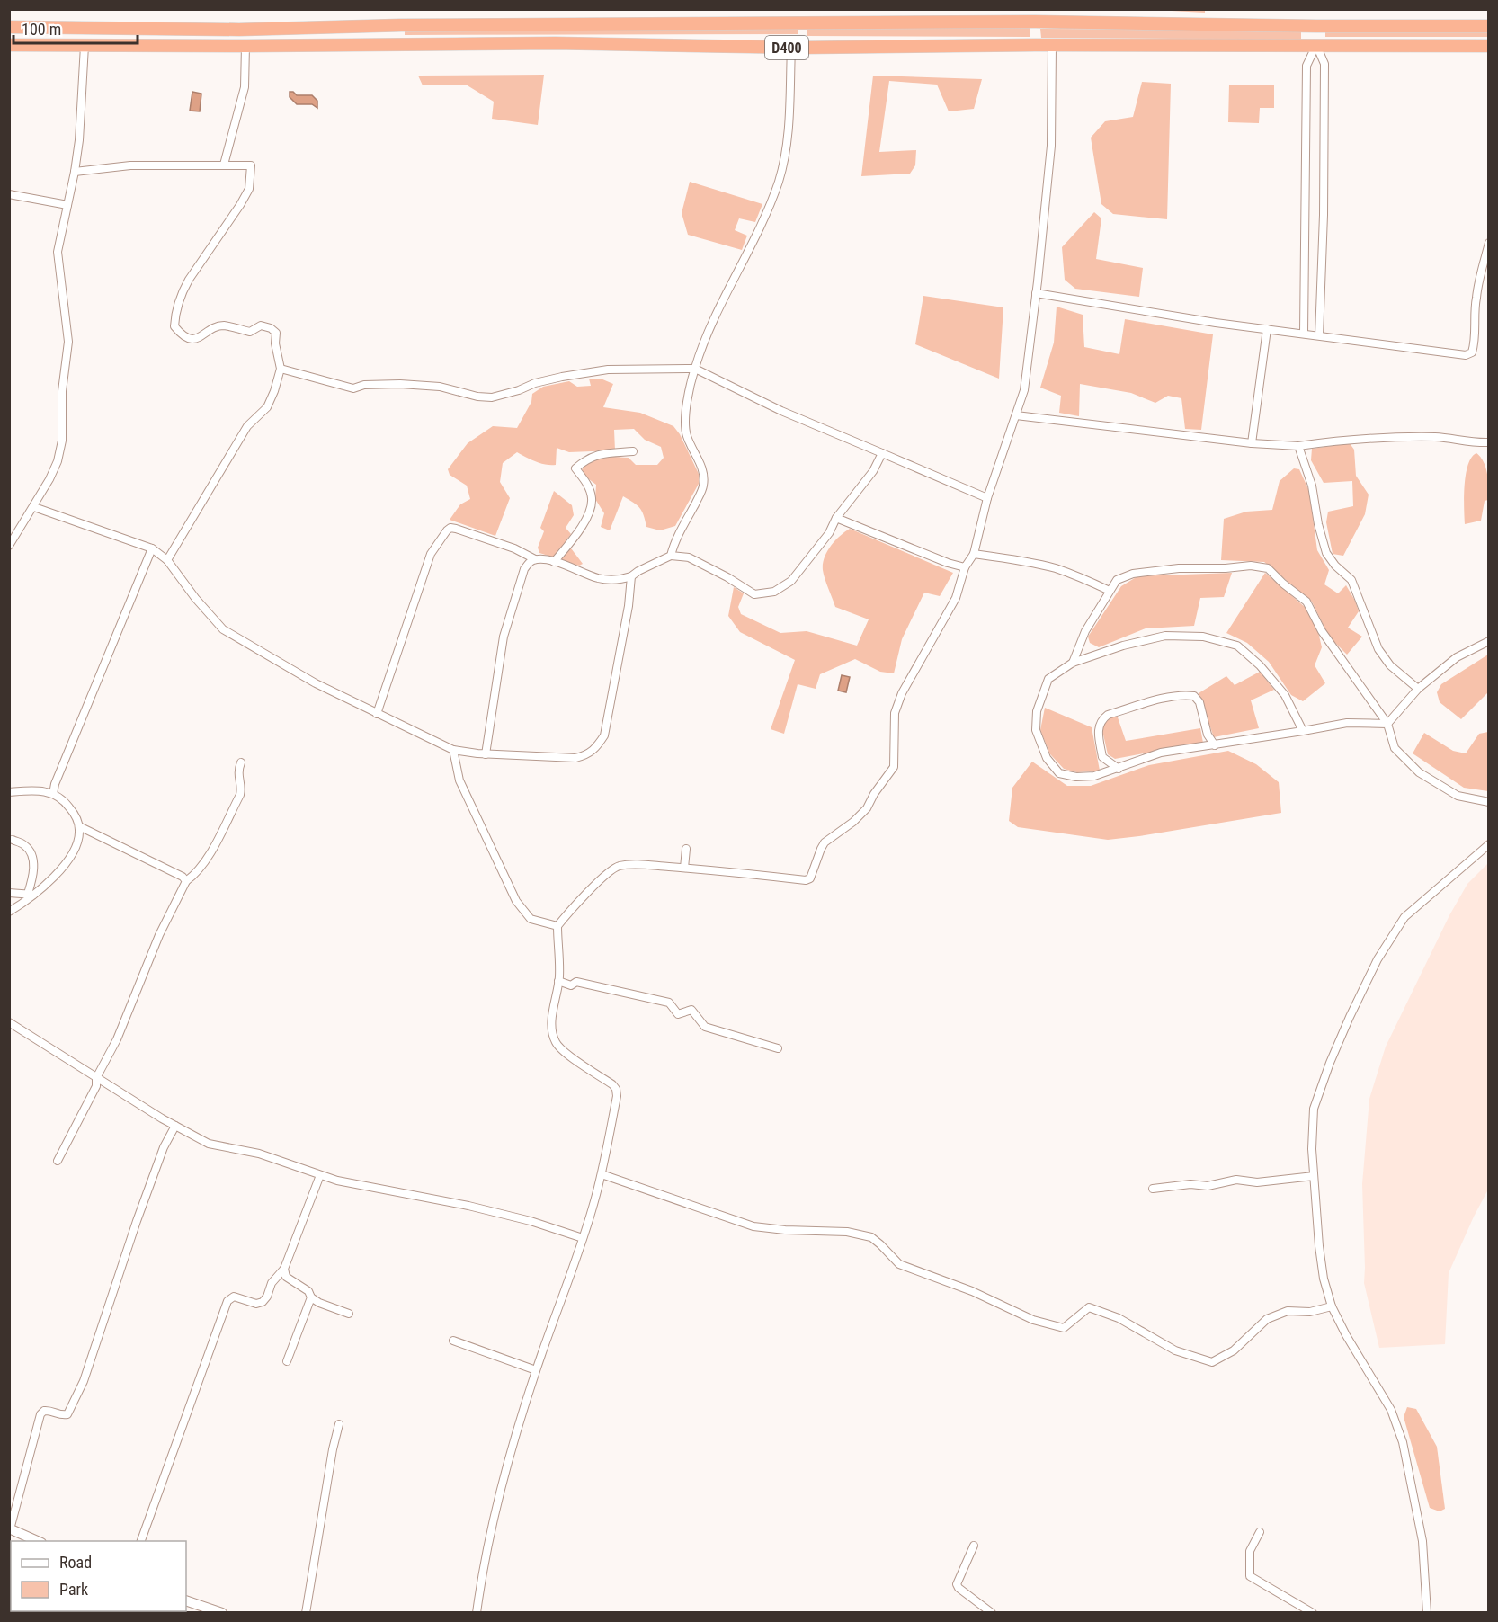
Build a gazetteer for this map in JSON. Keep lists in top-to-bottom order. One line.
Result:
{"streets":{"highway":["D400"]},"legend":["Road","Park"],"scale_bar":"100 m"}
